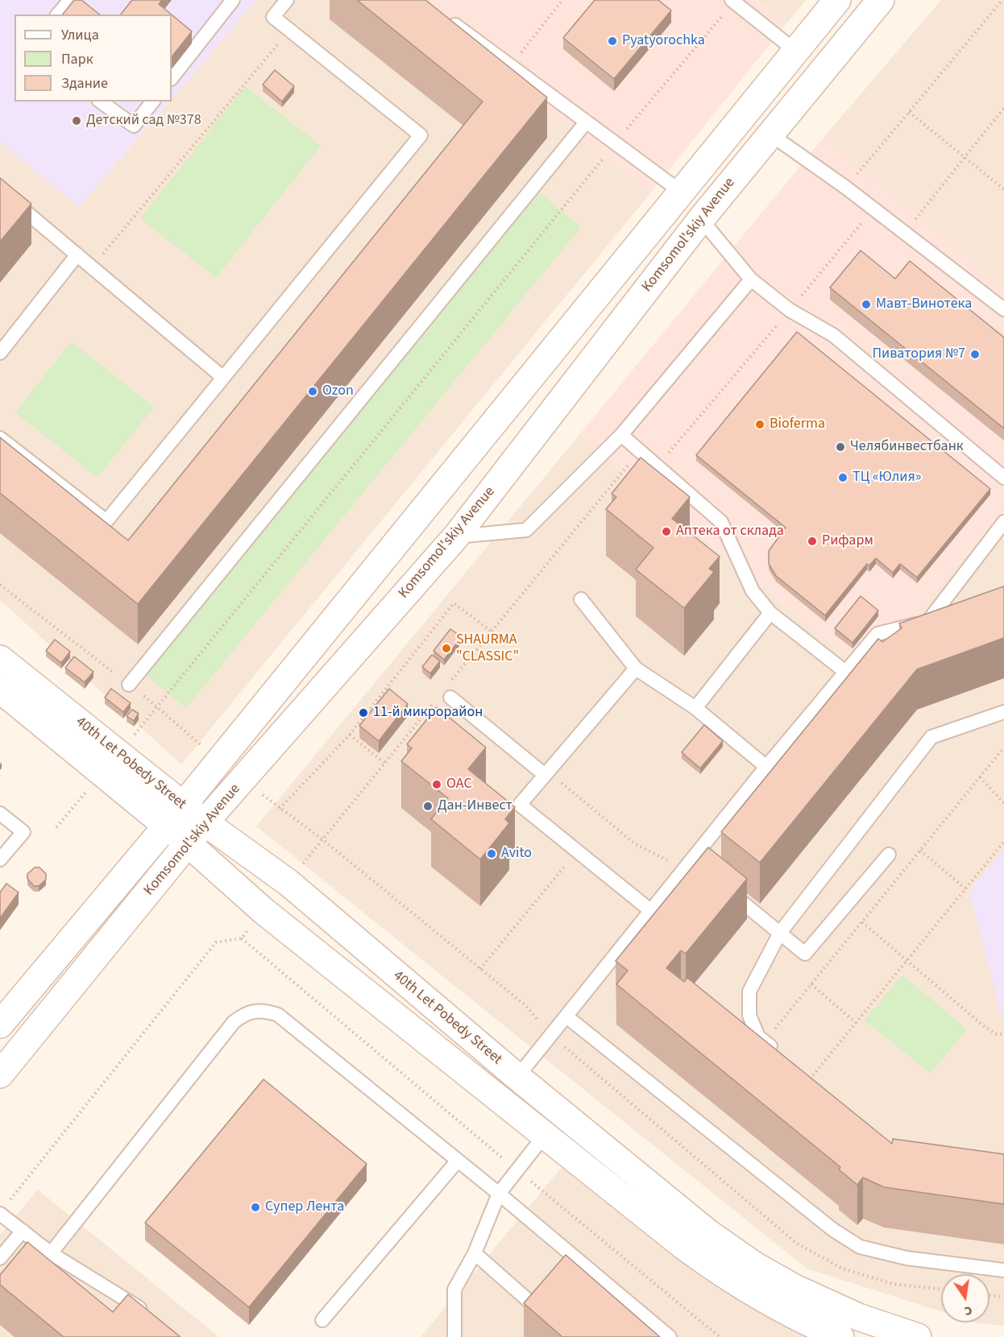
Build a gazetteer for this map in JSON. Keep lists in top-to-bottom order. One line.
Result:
{"streets":{"main road":["Komsomol'skiy Avenue","40th Let Pobedy Street"]},"crossings":[["Komsomol'skiy Avenue","40th Let Pobedy Street"]],"places":["Pyatyorochka","Детский сад №378","Мавт-Винотека","Пиватория №7","Ozon","Bioferma","Челябинвестбанк","ТЦ «Юлия»","Аптека от склада","Рифарм","SHAURMA \"CLASSIC\"","11-й микрорайон","ОАС","Дан-Инвест","Avito","Супер Лента"],"legend":["Улица","Парк","Здание"],"north":"bottom"}
